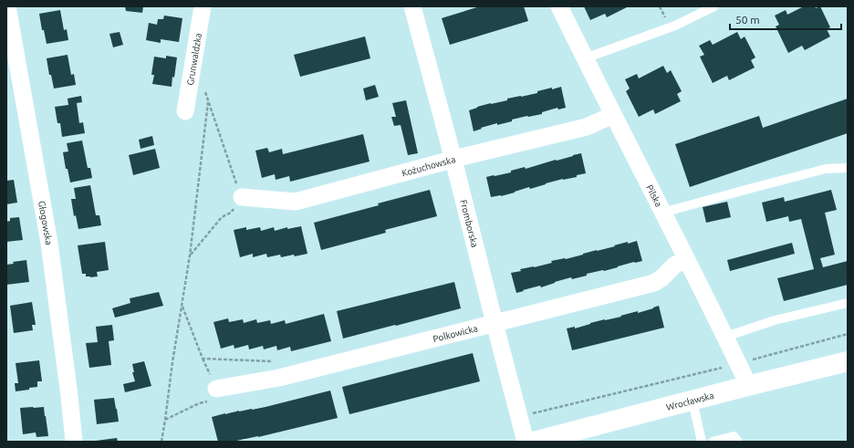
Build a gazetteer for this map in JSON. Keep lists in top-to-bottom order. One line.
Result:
{"streets":{"street":["Grunwaldzka","Kożuchowska","Pilska","Głogowska","Fromborska","Polkowicka","Wrocławska"]},"crossings":[["Kożuchowska","Pilska"],["Kożuchowska","Fromborska"],["Pilska","Polkowicka"],["Pilska","Wrocławska"],["Fromborska","Polkowicka"]],"scale_bar":"50 m"}
